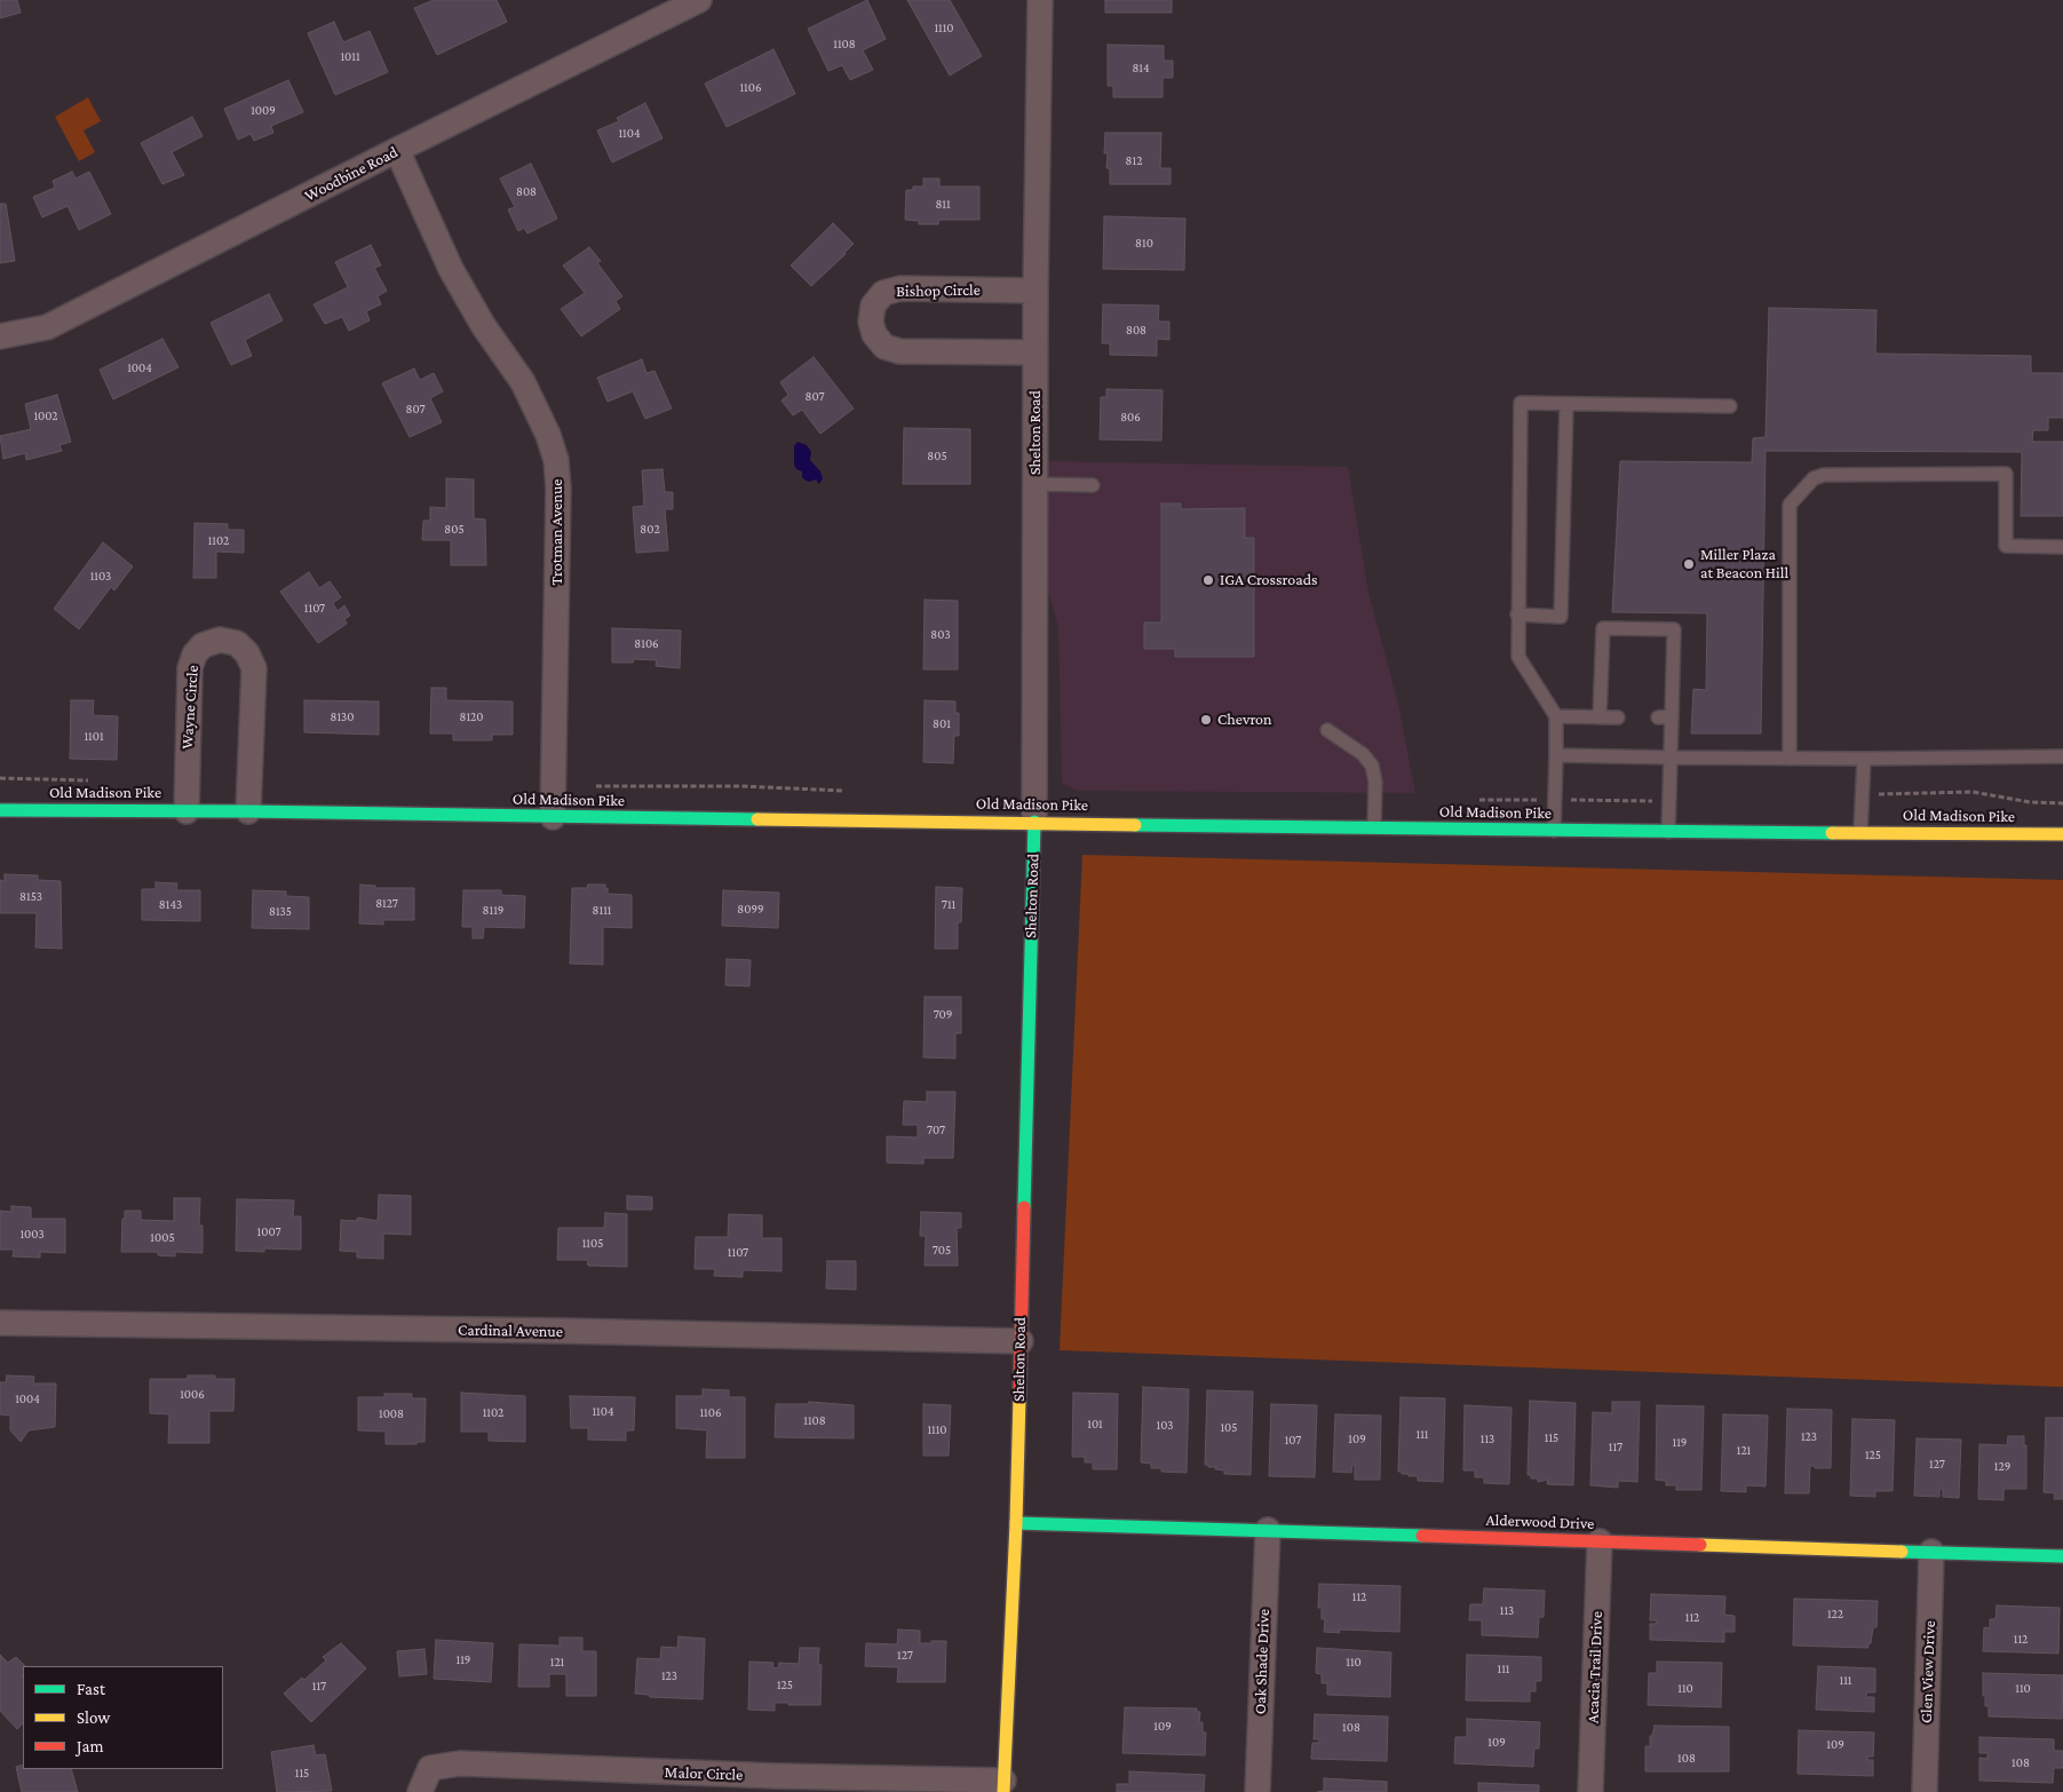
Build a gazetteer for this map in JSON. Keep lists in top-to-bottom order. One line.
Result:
{"streets":{"main road":["Shelton Road","Old Madison Pike","Alderwood Drive"],"street":["Woodbine Road","Bishop Circle","Trotman Avenue","Wayne Circle","Cardinal Avenue","Oak Shade Drive","Acacia Trail Drive","Glen View Drive","Malor Circle"]},"crossings":[["Woodbine Road","Trotman Avenue"],["Bishop Circle","Shelton Road"],["Shelton Road","Old Madison Pike"],["Shelton Road","Cardinal Avenue"],["Shelton Road","Alderwood Drive"],["Shelton Road","Malor Circle"],["Trotman Avenue","Old Madison Pike"],["Wayne Circle","Old Madison Pike"],["Alderwood Drive","Oak Shade Drive"],["Alderwood Drive","Acacia Trail Drive"],["Alderwood Drive","Glen View Drive"]],"places":["Miller Plaza at Beacon Hill","IGA Crossroads","Chevron"],"house_numbers":["1110","1108","1011","814","1106","1009","1104","812","808","811","810","808","1004","807","807","1002","806","805","805","802","1102","1103","1107","803","8106","8130","8120","801","1101","8153","8127","8143","711","8099","8119","8111","8135","709","707","1007","1003","1005","1105","705","1107","1006","1004","1104","1102","1106","1008","1108","101","103","105","1110","111","123","115","109","113","107","119","117","121","125","127","129","112","113","122","112","112","127","119","121","110","111","123","111","125","117","110","110","109","108","109","109","108","108","115"],"legend":["Fast","Slow","Jam"]}
